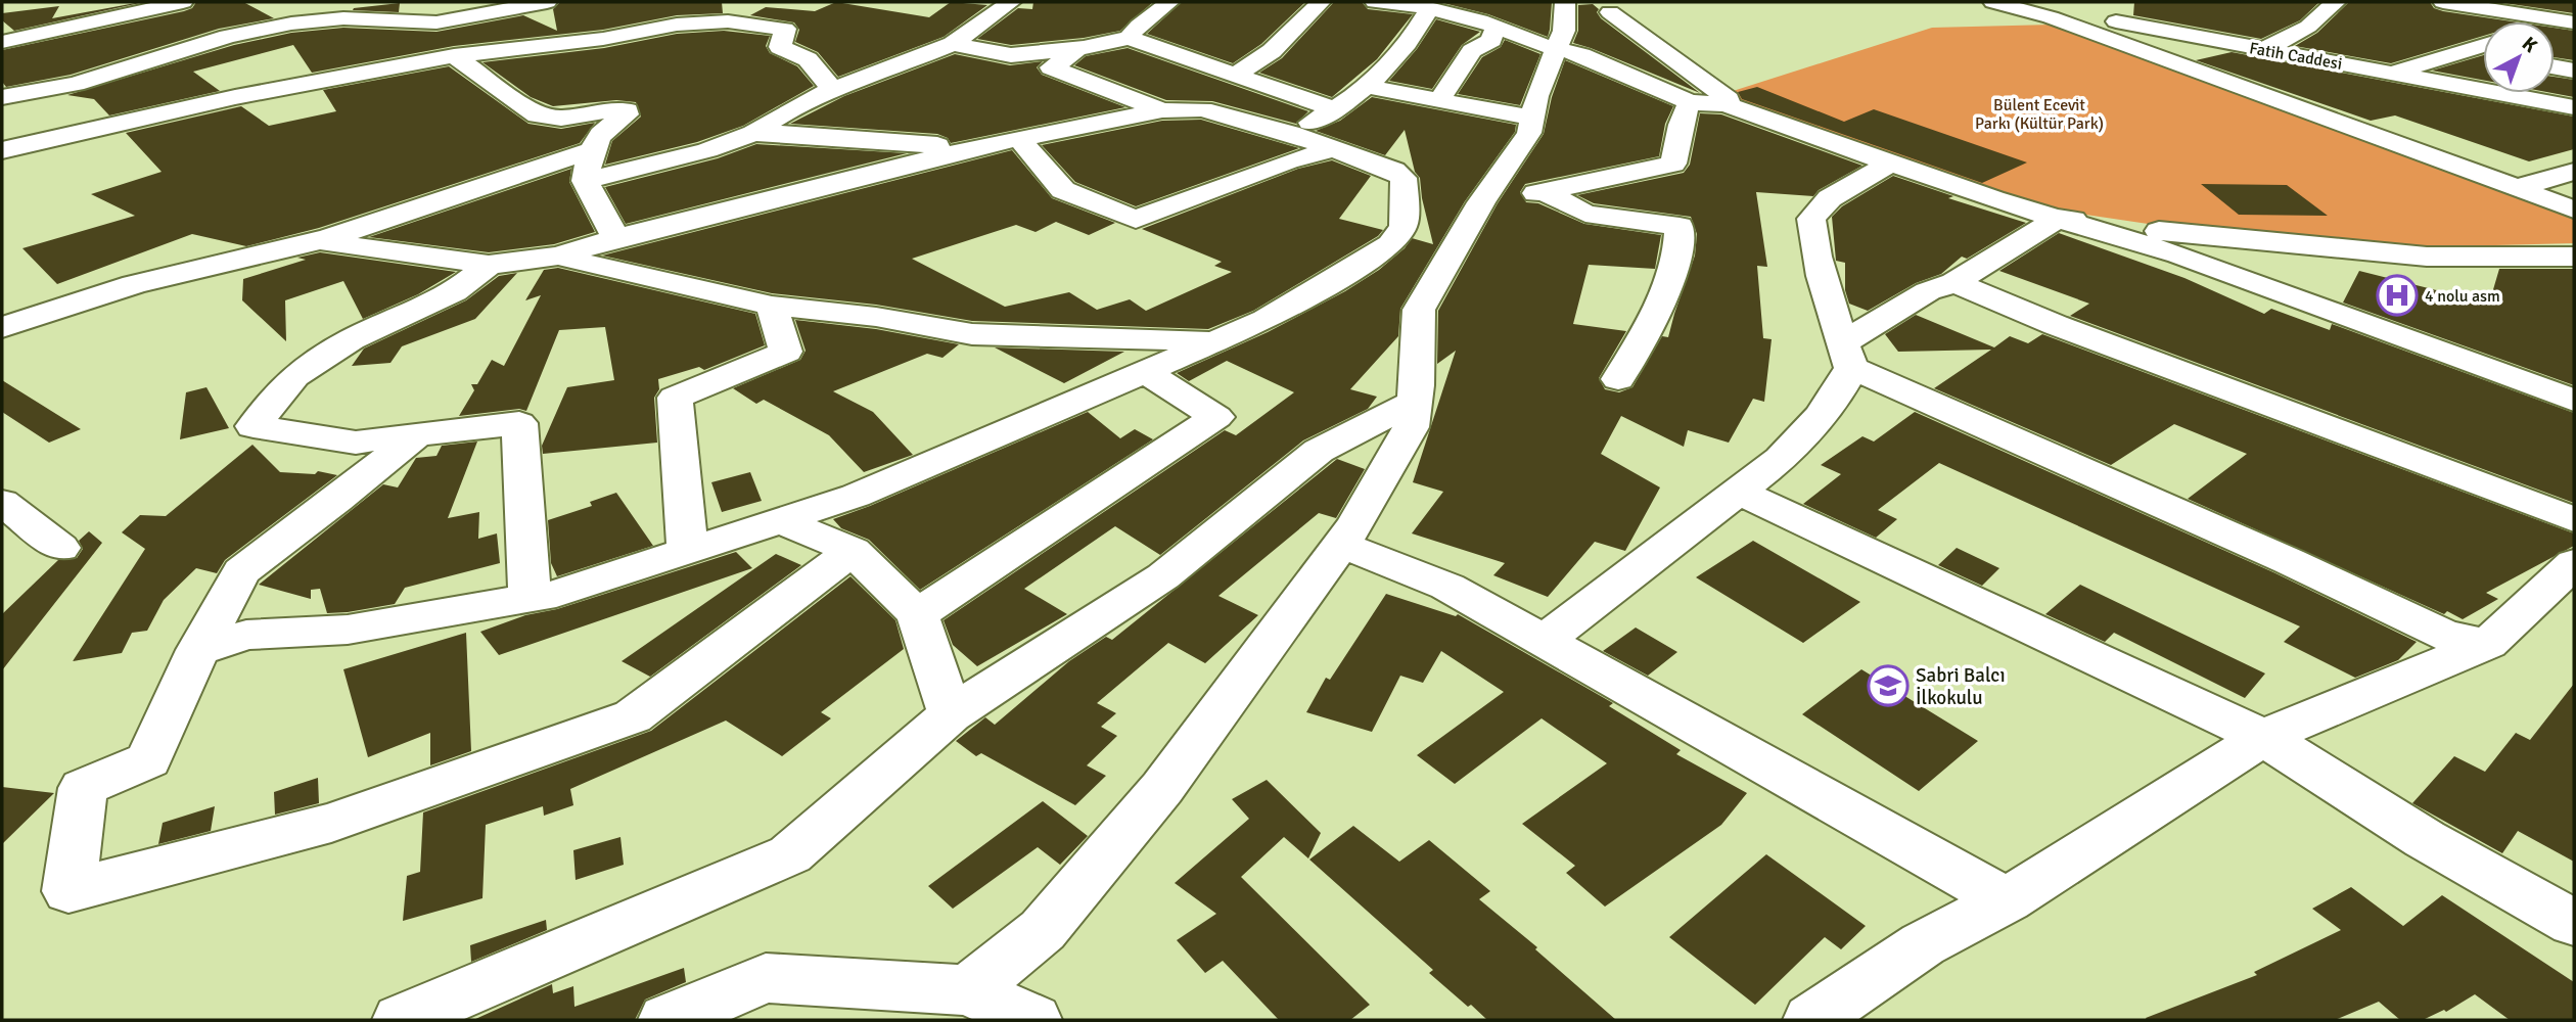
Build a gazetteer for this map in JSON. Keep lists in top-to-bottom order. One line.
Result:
{"streets":{"street":["Fatih Caddesi"]},"parks":["Bülent Ecevit Parkı (Kültür Park)"],"places":{"hospital":["4 nolu asm"],"school or university":["Sabri Balcı İlkokulu"]},"north":"top right"}
